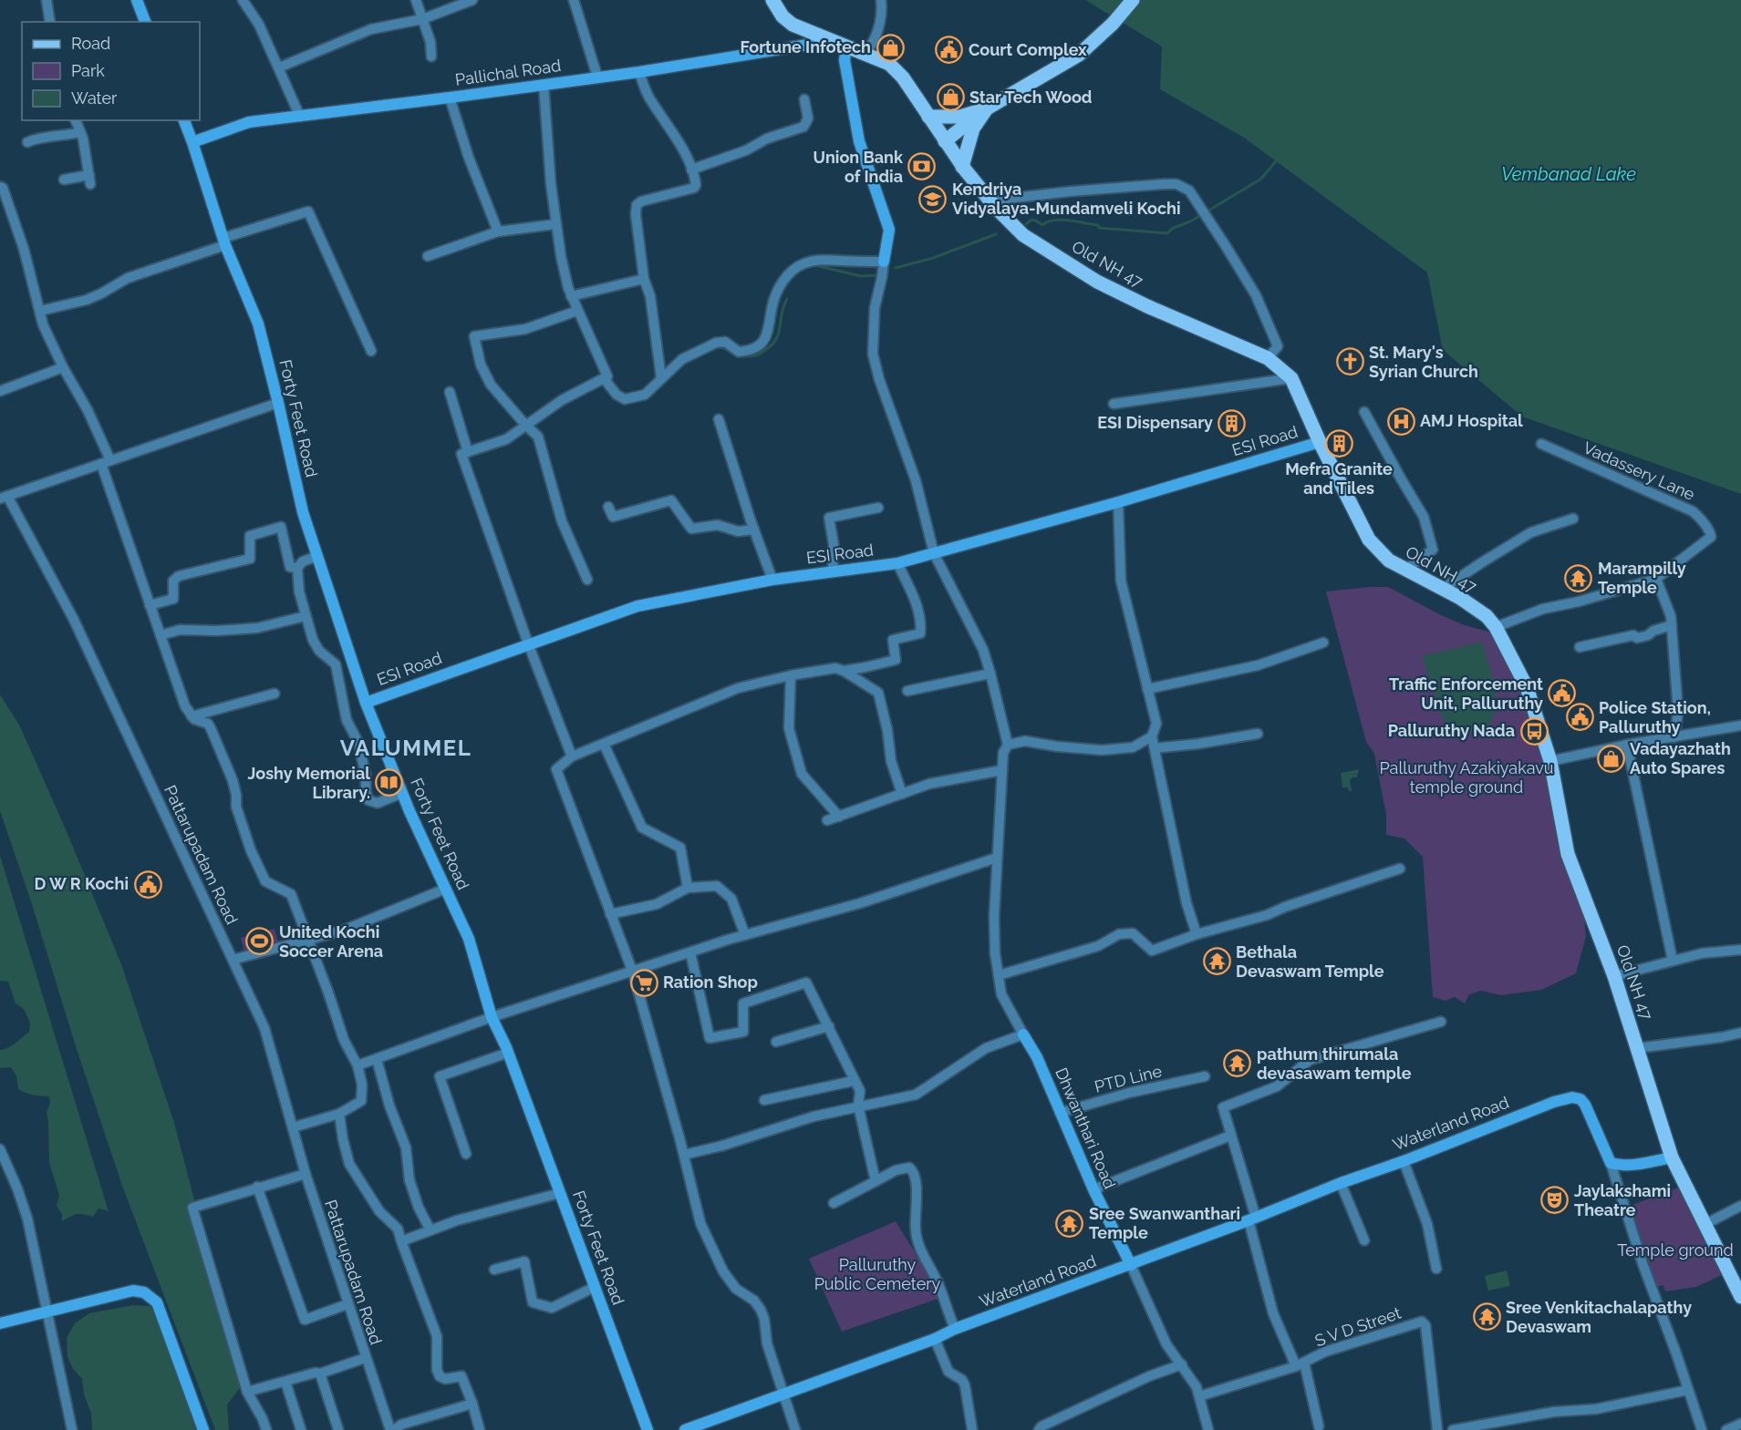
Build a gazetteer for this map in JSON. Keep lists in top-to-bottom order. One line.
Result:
{"streets":{"main road":["Pallichal Road","Old NH 47","Forty Feet Road","ESI Road","Waterland Road","Dhwanthari Road"],"street":["Vadassery Lane","Pattarupadam Road","PTD Line","S V D Street"]},"crossings":[["Pallichal Road","Old NH 47"],["Pallichal Road","Forty Feet Road"],["Old NH 47","ESI Road"],["Forty Feet Road","ESI Road"],["PTD Line","Dhwanthari Road"],["Waterland Road","Dhwanthari Road"]],"districts":["VALUMMEL"],"water":["Vembanad Lake"],"parks":["Palluruthy Azakiyakavu temple ground","Temple ground","Palluruthy Public Cemetery"],"places":{"shop":["Fortune Infotech","Star Tech Wood","Vadayazhath Auto Spares"],"public building":["Court Complex","Traffic Enforcement Unit, Palluruthy","Police Station, Palluruthy","D W R Kochi"],"bank":["Union Bank of India"],"school or university":["Kendriya Vidyalaya-Mundamveli Kochi"],"church":["St. Mary's Syrian Church"],"hospital":["AMJ Hospital"],"building":["ESI Dispensary","Mefra Granite and Tiles"],"temple":["Marampilly Temple","Bethala Devaswam Temple","pathum thirumala devasawam temple","Sree Swanwanthari Temple","Sree Venkitachalapathy Devaswam"],"bus stop":["Palluruthy Nada"],"library":["Joshy Memorial Library."],"sports":["United Kochi Soccer Arena"],"supermarket":["Ration Shop"],"theatre":["Jaylakshami Theatre"]},"legend":["Road","Park","Water"]}
